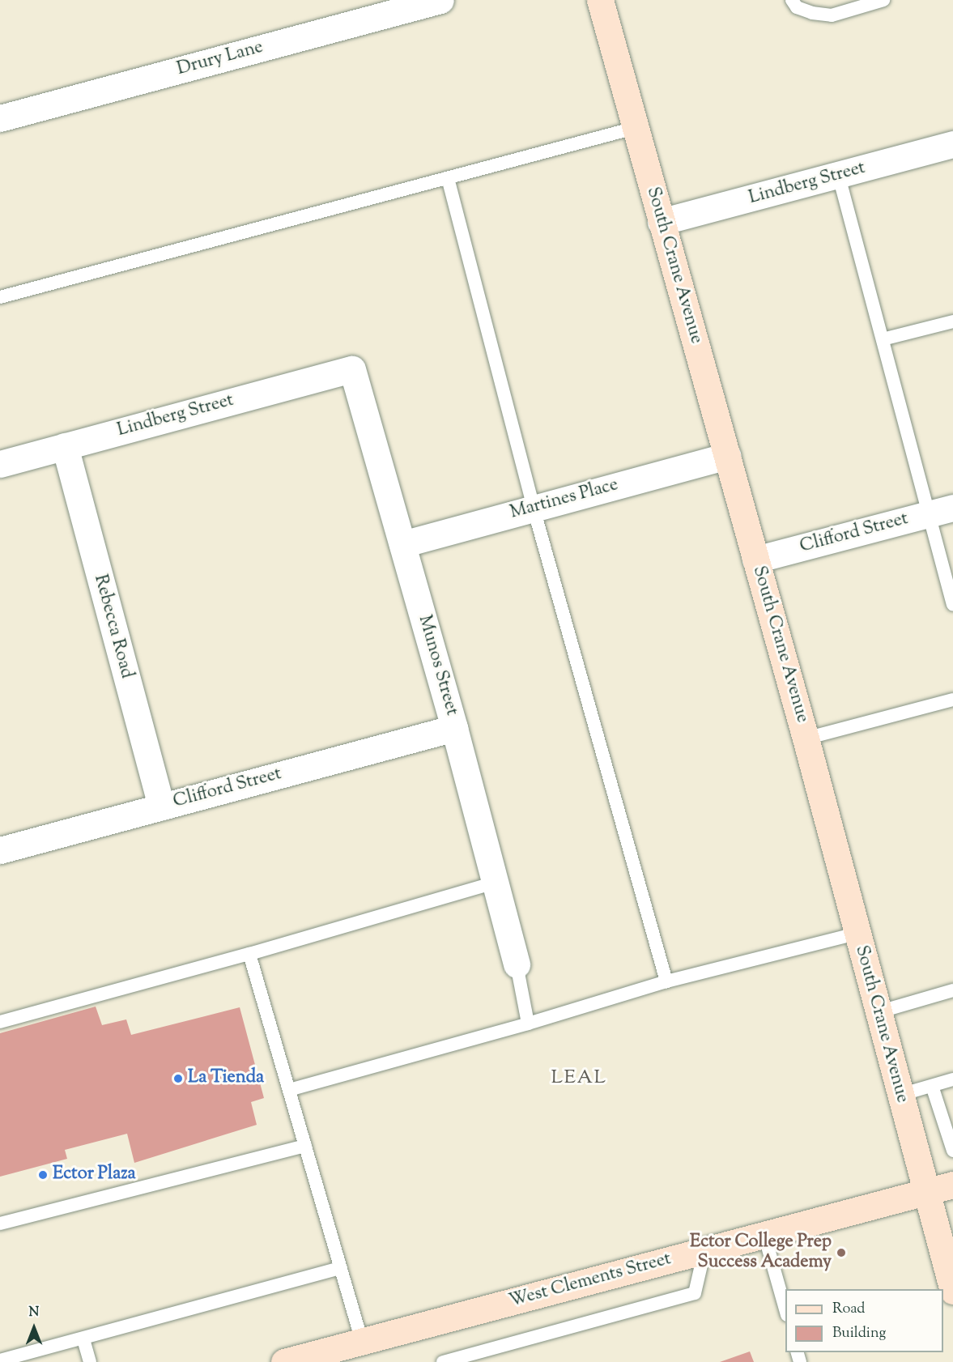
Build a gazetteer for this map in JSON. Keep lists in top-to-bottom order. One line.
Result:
{"streets":{"main road":["South Crane Avenue","West Clements Street"],"street":["Drury Lane","Lindberg Street","Martines Place","Clifford Street","Rebecca Road","Munos Street"]},"crossings":[["Lindberg Street","South Crane Avenue"],["Lindberg Street","Rebecca Road"],["Lindberg Street","Munos Street"],["South Crane Avenue","Martines Place"],["South Crane Avenue","Clifford Street"],["South Crane Avenue","West Clements Street"],["Martines Place","Munos Street"],["Clifford Street","Rebecca Road"],["Clifford Street","Munos Street"]],"districts":["LEAL"],"places":["La Tienda","Ector Plaza","Ector College Prep Success Academy"],"legend":["Road","Building"],"north":"top"}
